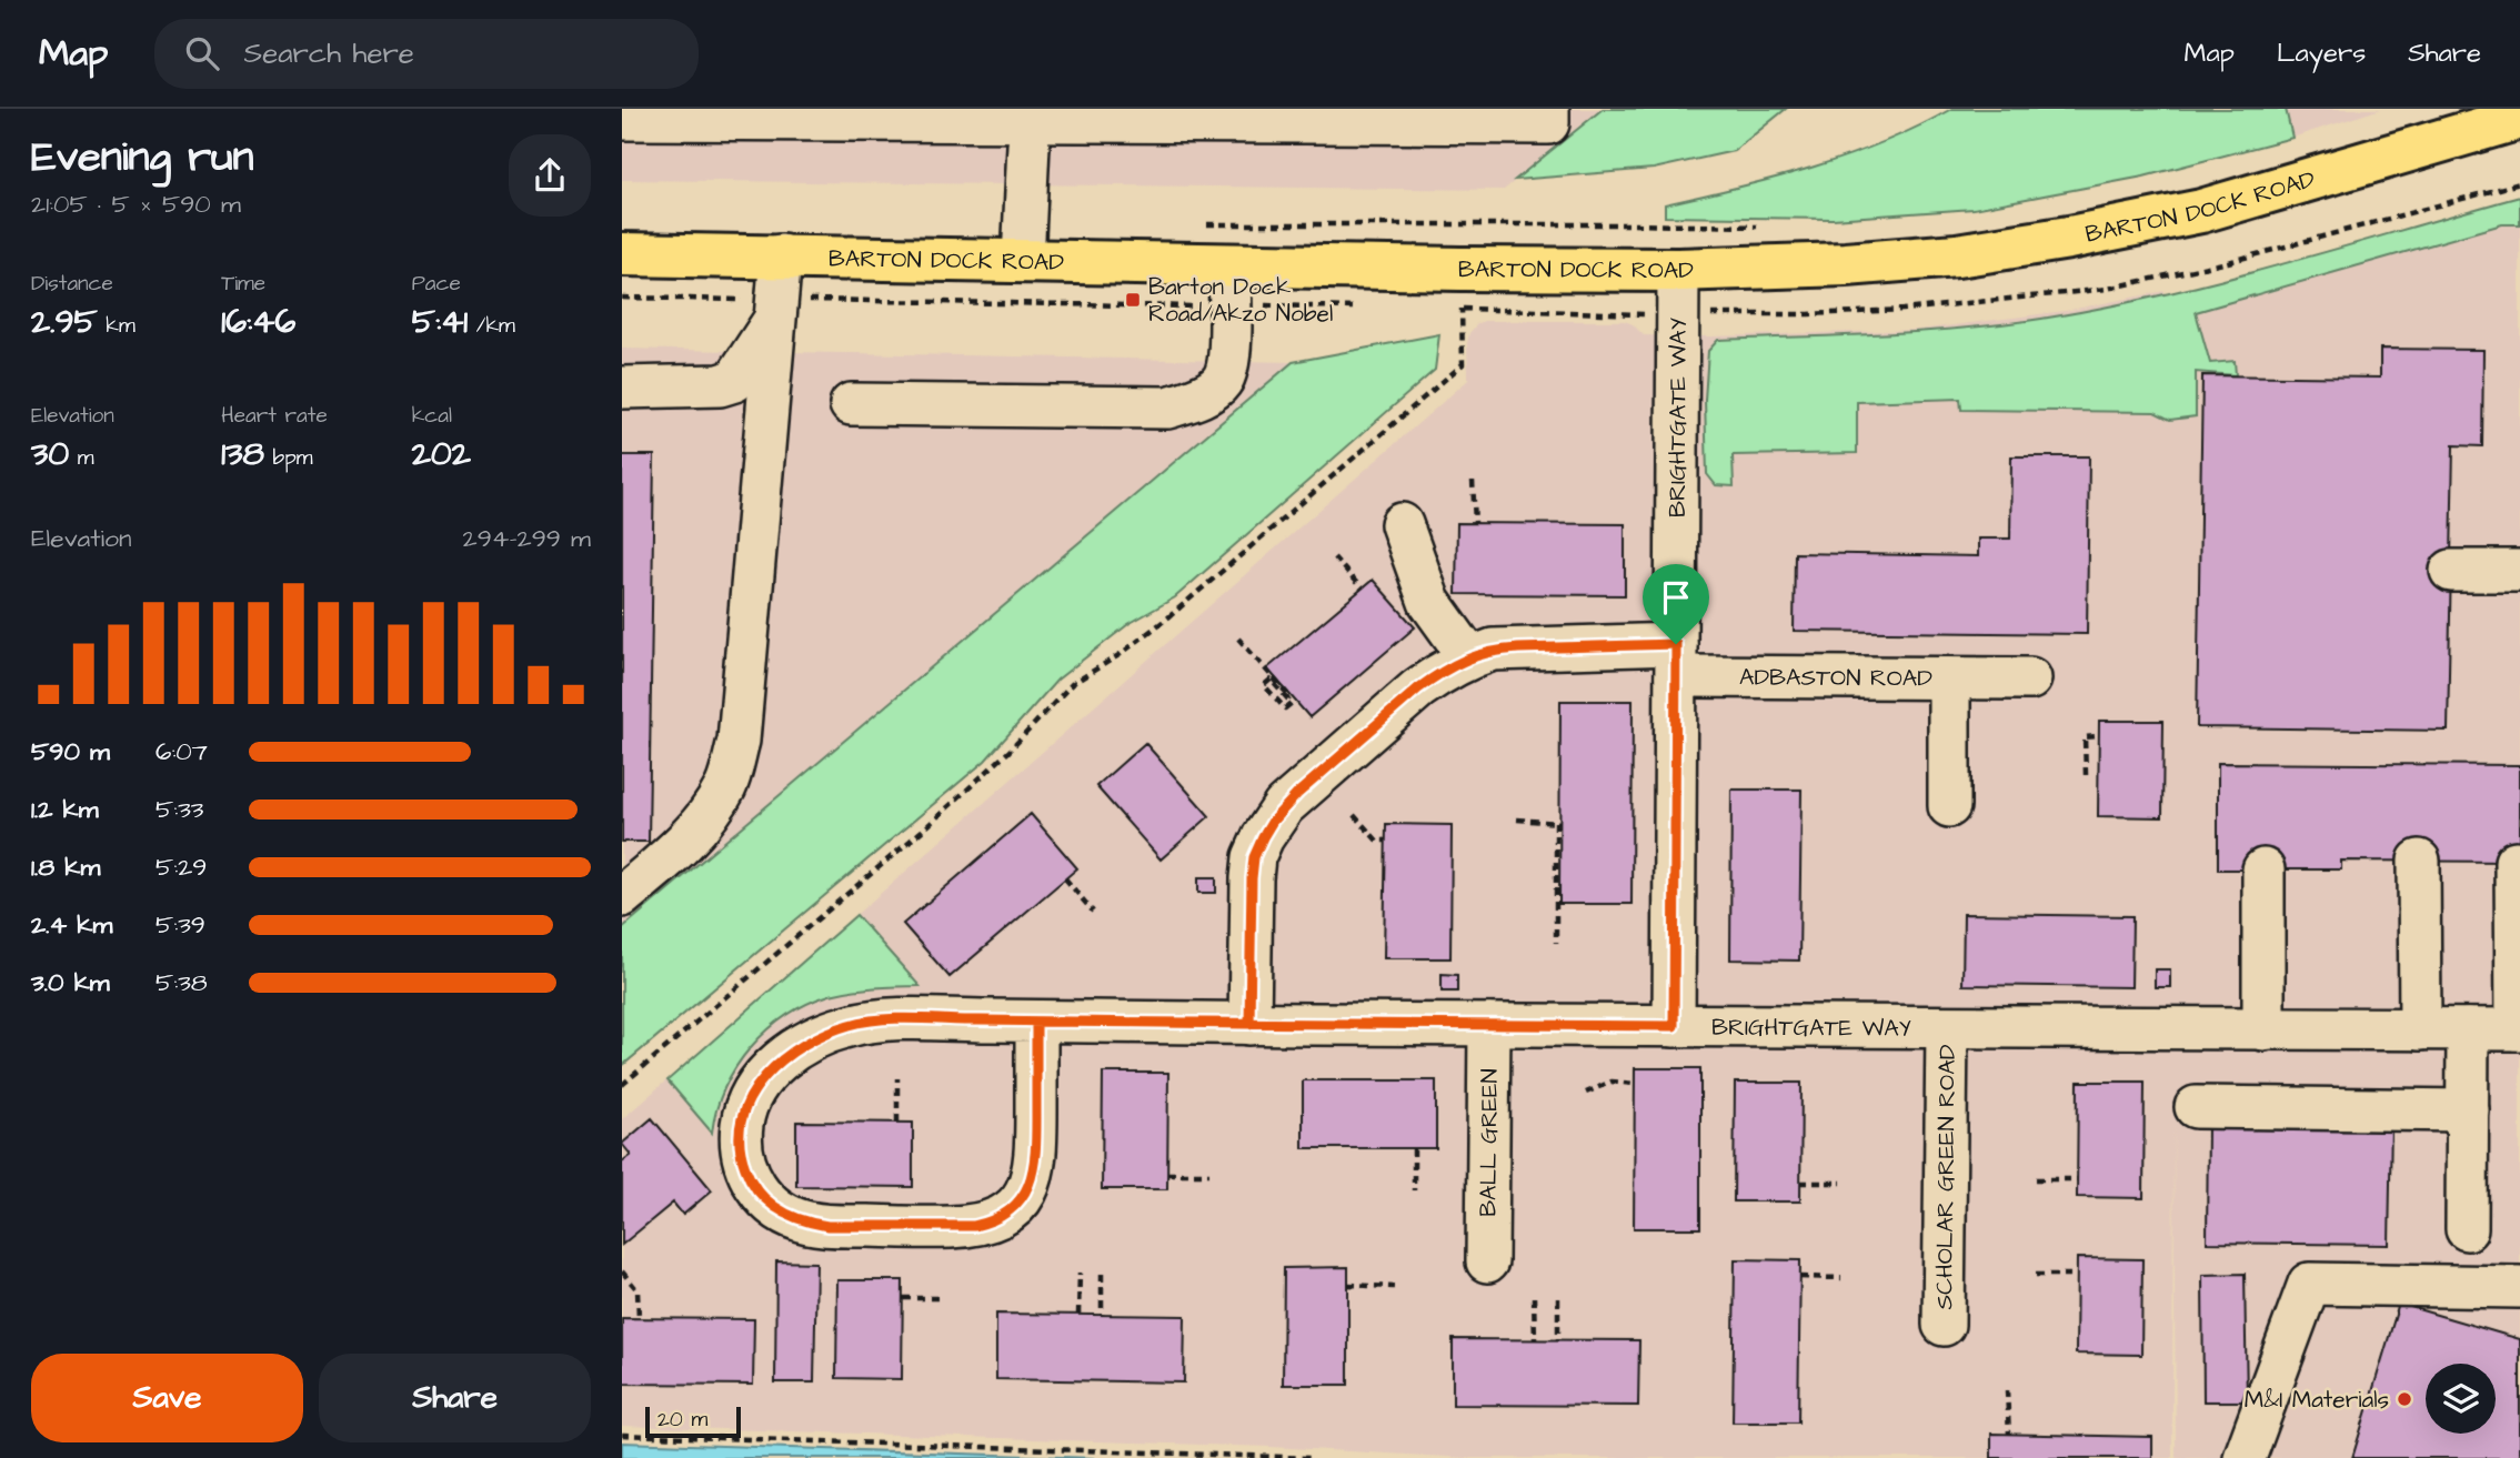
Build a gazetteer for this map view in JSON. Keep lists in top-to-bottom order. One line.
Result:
{"streets":{"main road":["BARTON DOCK ROAD"],"street":["BRIGHTGATE WAY","ADBASTON ROAD","BALL GREEN","SCHOLAR GREEN ROAD"]},"crossings":[["BARTON DOCK ROAD","BRIGHTGATE WAY"],["BRIGHTGATE WAY","ADBASTON ROAD"],["BRIGHTGATE WAY","SCHOLAR GREEN ROAD"]],"places":{"transit":["Barton Dock Road/Akzo Nobel"],"other":["M&I Materials"]},"scale_bar":"20 m","page":{"header":"Map","search":"Search here","nav":["Map","Layers","Share"],"heading":["Evening run","21:05 · 5 × 590 m"],"stats":[["Distance","2.95 km"],["Time","16:46"],["Pace","5:41 /km"],["Elevation","30 m"],["Heart rate","138 bpm"],["kcal","202"]],"chart":["Elevation","294–299 m"],"list":[{"name":"590 m","note":"6:07"},{"name":"1.2 km","note":"5:33"},{"name":"1.8 km","note":"5:29"},{"name":"2.4 km","note":"5:39"},{"name":"3.0 km","note":"5:38"}],"buttons":["Save","Share"],"scale":"20 m"}}
